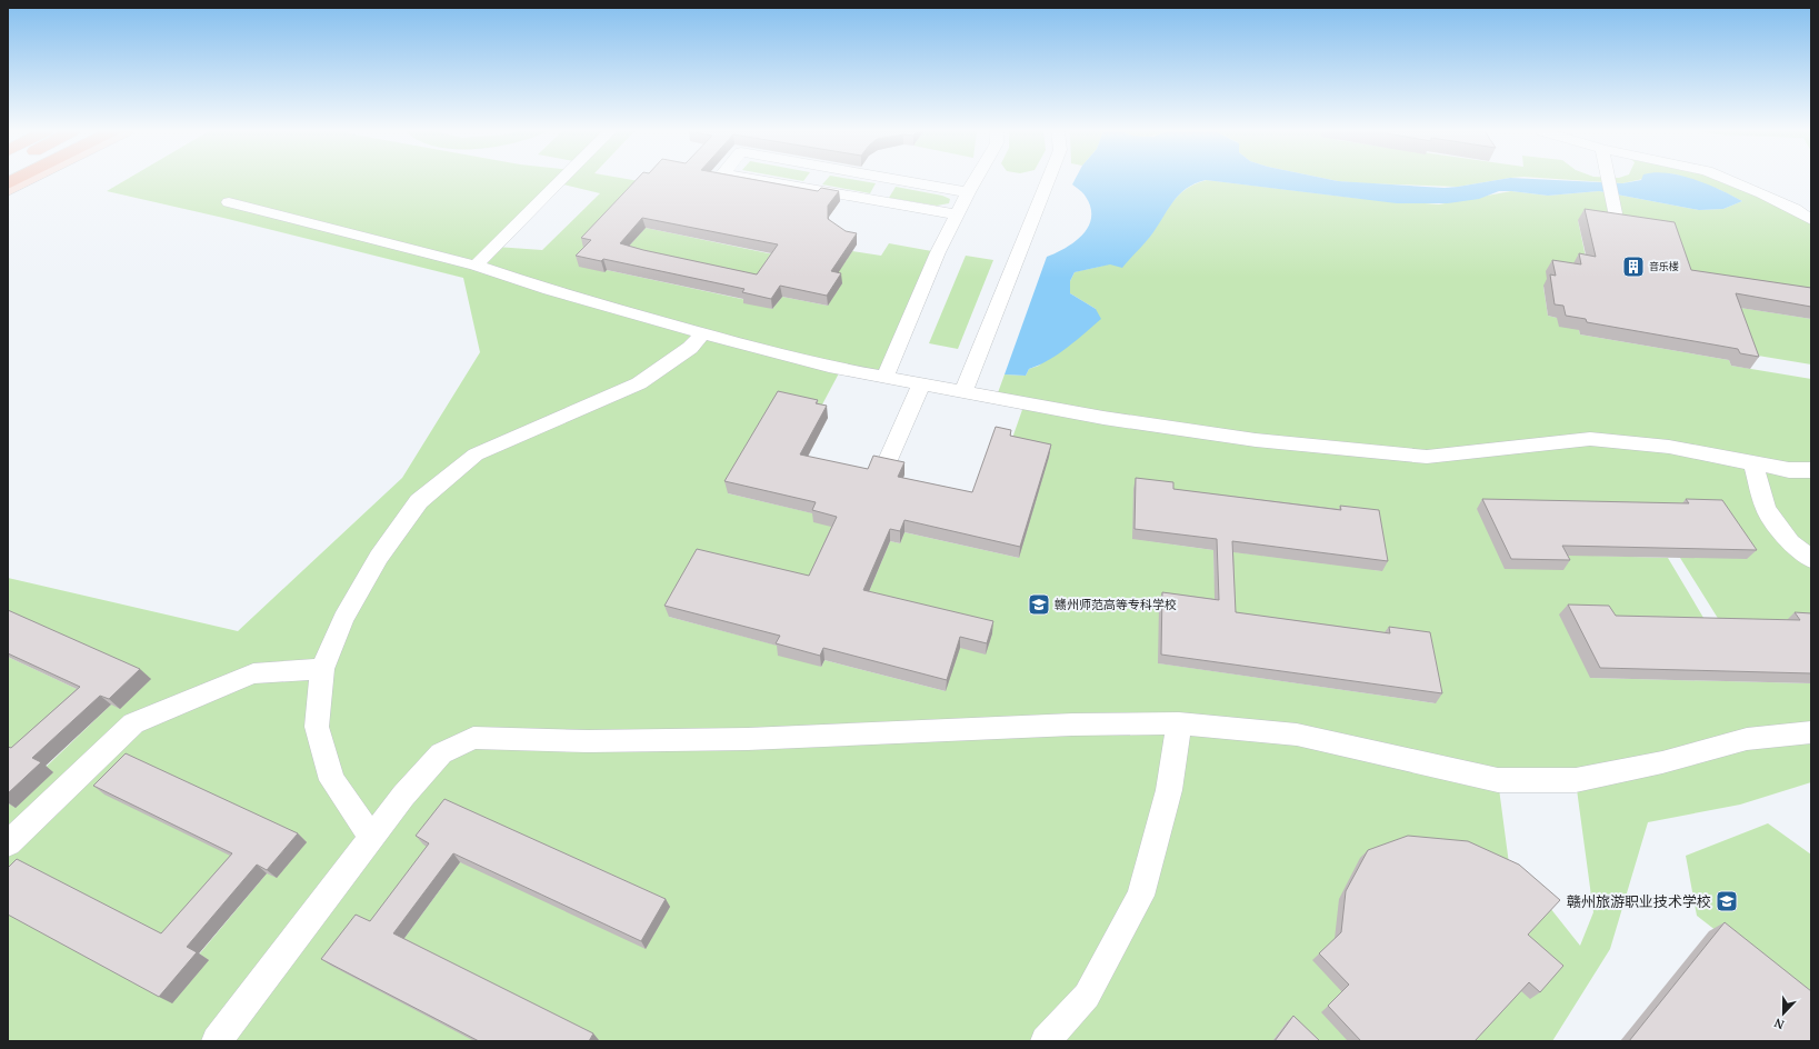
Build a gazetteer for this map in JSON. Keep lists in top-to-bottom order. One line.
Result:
{"places":{"building":["音乐楼"],"school or university":["赣州师范高等专科学校","赣州旅游职业技术学校"]},"north":"bottom"}
